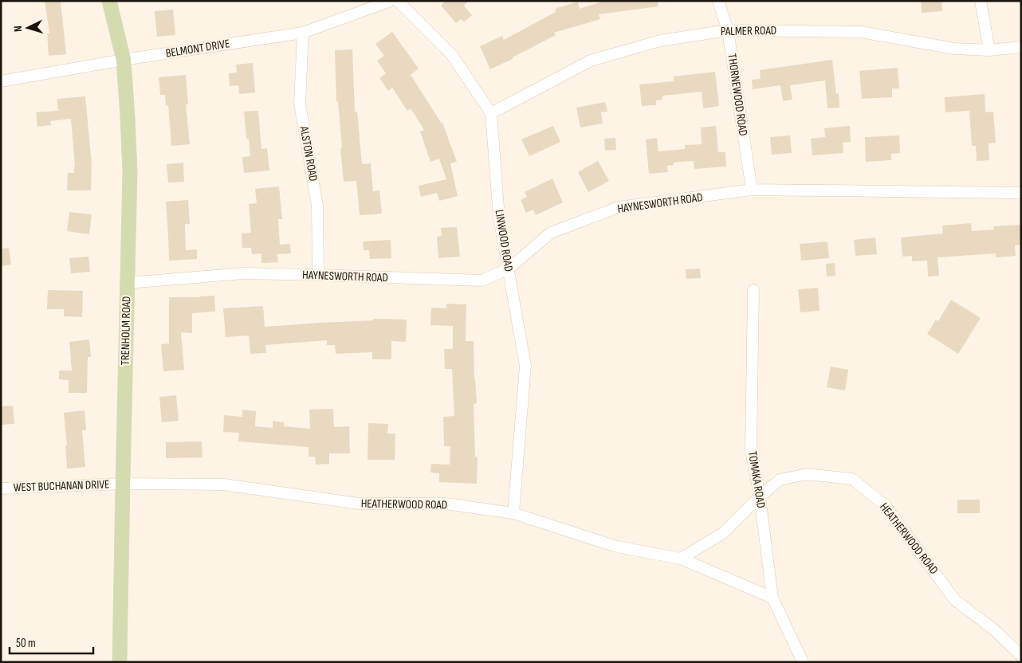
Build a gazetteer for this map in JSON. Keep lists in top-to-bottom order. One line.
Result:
{"streets":{"main road":["TRENHOLM ROAD"],"street":["PALMER ROAD","BELMONT DRIVE","THORNEWOOD ROAD","ALSTON ROAD","HAYNESWORTH ROAD","LINWOOD ROAD","TOMAKA ROAD","WEST BUCHANAN DRIVE","HEATHERWOOD ROAD"]},"crossings":[["PALMER ROAD","THORNEWOOD ROAD"],["PALMER ROAD","LINWOOD ROAD"],["BELMONT DRIVE","ALSTON ROAD"],["BELMONT DRIVE","TRENHOLM ROAD"],["THORNEWOOD ROAD","HAYNESWORTH ROAD"],["ALSTON ROAD","HAYNESWORTH ROAD"],["HAYNESWORTH ROAD","LINWOOD ROAD"],["HAYNESWORTH ROAD","TRENHOLM ROAD"],["LINWOOD ROAD","HEATHERWOOD ROAD"],["TRENHOLM ROAD","WEST BUCHANAN DRIVE"],["TRENHOLM ROAD","HEATHERWOOD ROAD"],["TOMAKA ROAD","HEATHERWOOD ROAD"],["WEST BUCHANAN DRIVE","HEATHERWOOD ROAD"]],"scale_bar":"50 m","north":"left"}
